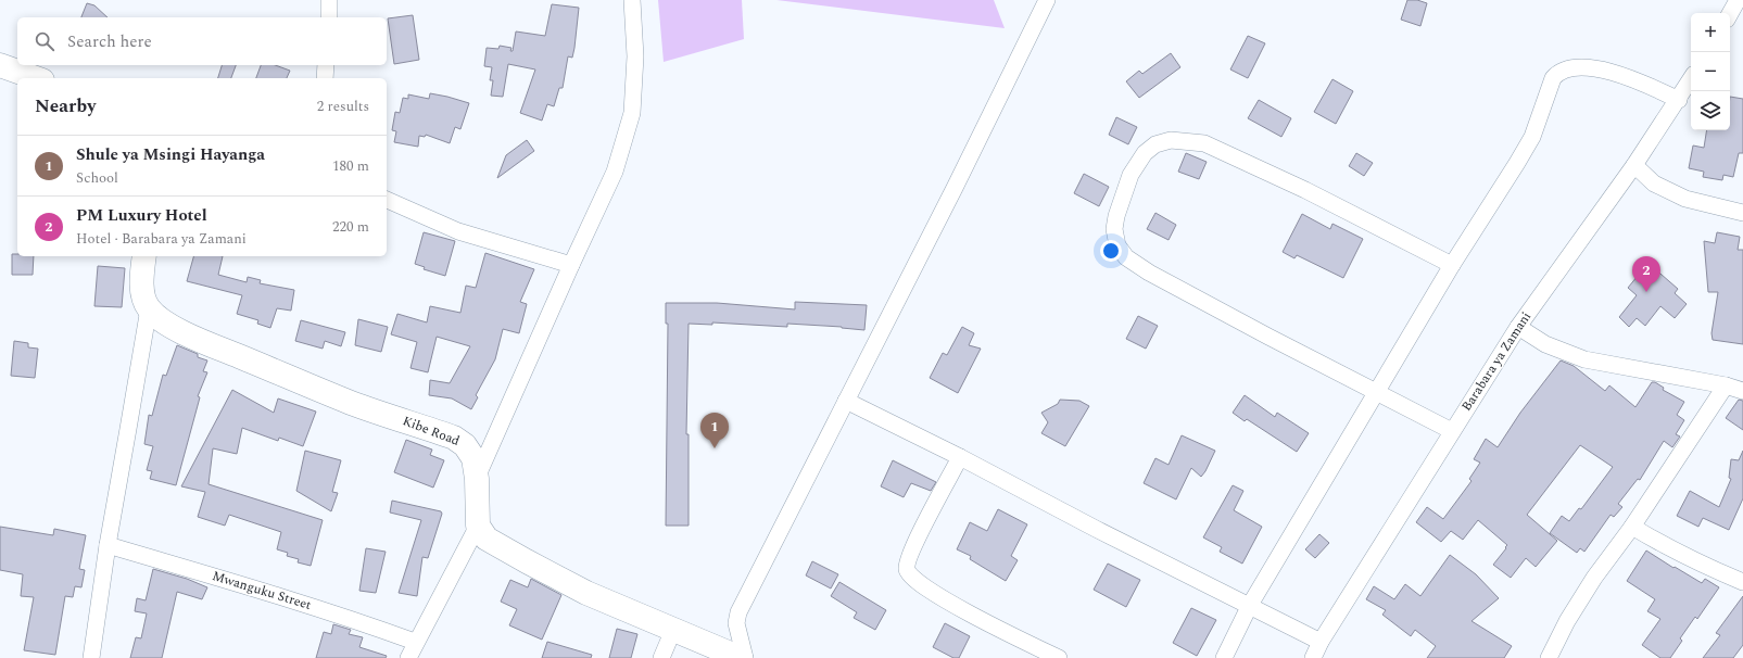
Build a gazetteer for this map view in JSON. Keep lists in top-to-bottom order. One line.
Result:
{"streets":{"street":["Barabara ya Zamani","Kibe Road","Mwanguku Street"]},"page":{"map_buttons":["+","−"],"search":"Search here","heading":["Nearby","2 results"],"list":[{"mark":"1","name":"Shule ya Msingi Hayanga","note":"School","value":"180 m"},{"mark":"2","name":"PM Luxury Hotel","note":"Hotel · Barabara ya Zamani","value":"220 m"}],"pins":["2","1"]}}
